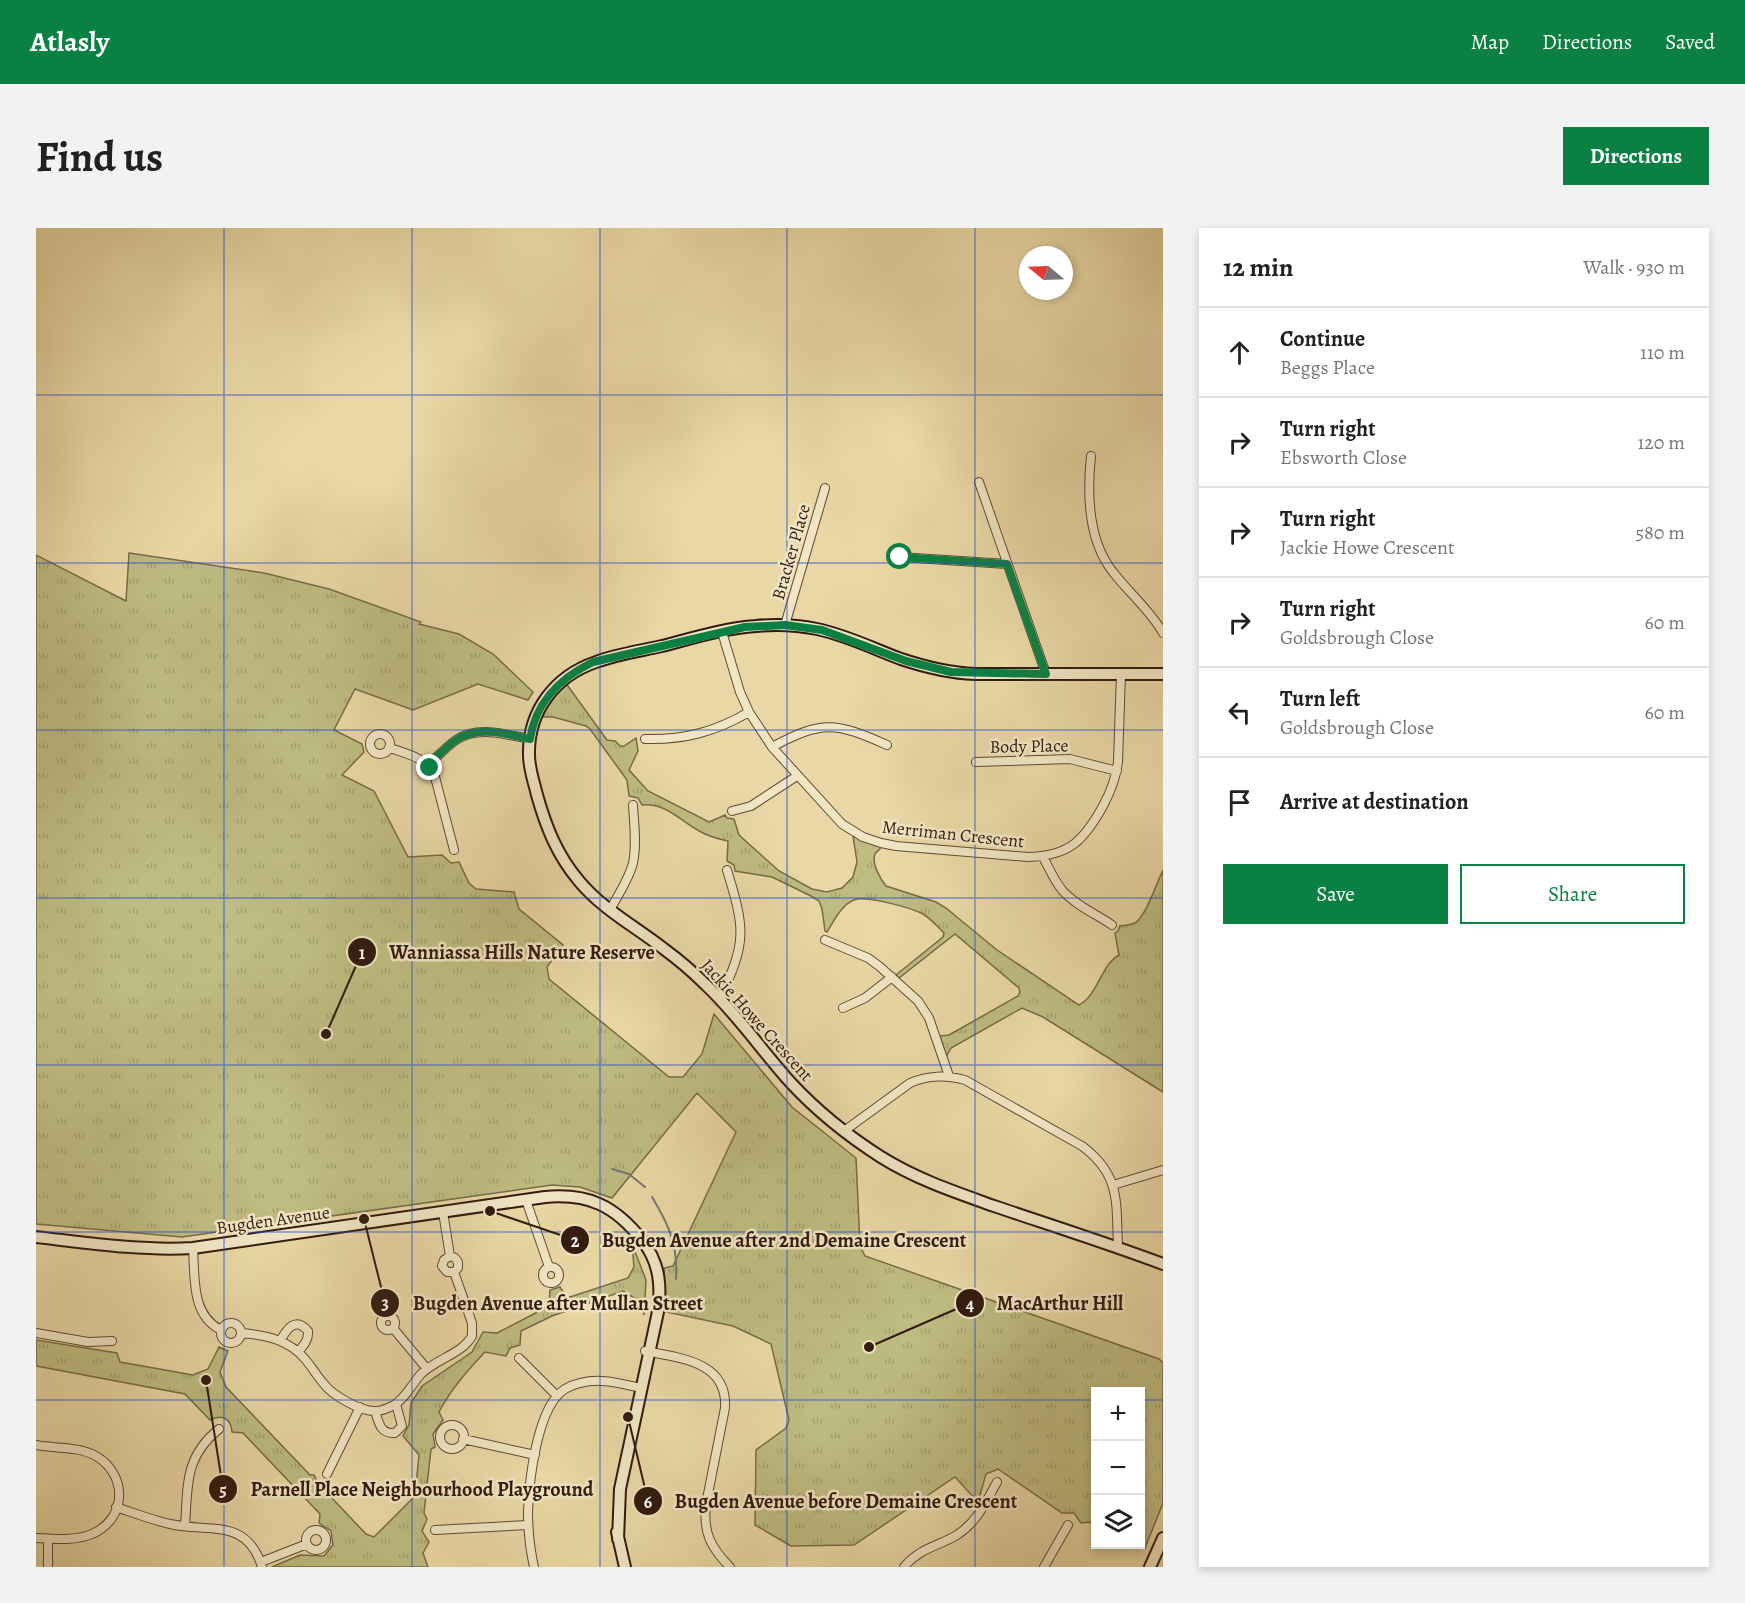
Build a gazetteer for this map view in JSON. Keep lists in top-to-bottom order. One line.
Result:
{"streets":{"street":["Bracker Place","Body Place","Merriman Crescent","Jackie Howe Crescent","Bugden Avenue"]},"crossings":[["Bracker Place","Jackie Howe Crescent"],["Body Place","Merriman Crescent"],["Merriman Crescent","Jackie Howe Crescent"]],"places":["Wanniassa Hills Nature Reserve","Bugden Avenue after 2nd Demaine Crescent","Bugden Avenue after Mullan Street","MacArthur Hill","Parnell Place Neighbourhood Playground","Bugden Avenue before Demaine Crescent"],"north":"left","page":{"header":"Atlasly","nav":["Map","Directions","Saved"],"buttons":["Directions",["Save","Share"]],"title":"Find us","heading":["12 min","Walk · 930 m"],"list":[["Continue","Beggs Place","110 m"],["Turn right","Ebsworth Close","120 m"],["Turn right","Jackie Howe Crescent","580 m"],["Turn right","Goldsbrough Close","60 m"],["Turn left","Goldsbrough Close","60 m"],"Arrive at destination"],"map_buttons":["+","−"]}}
